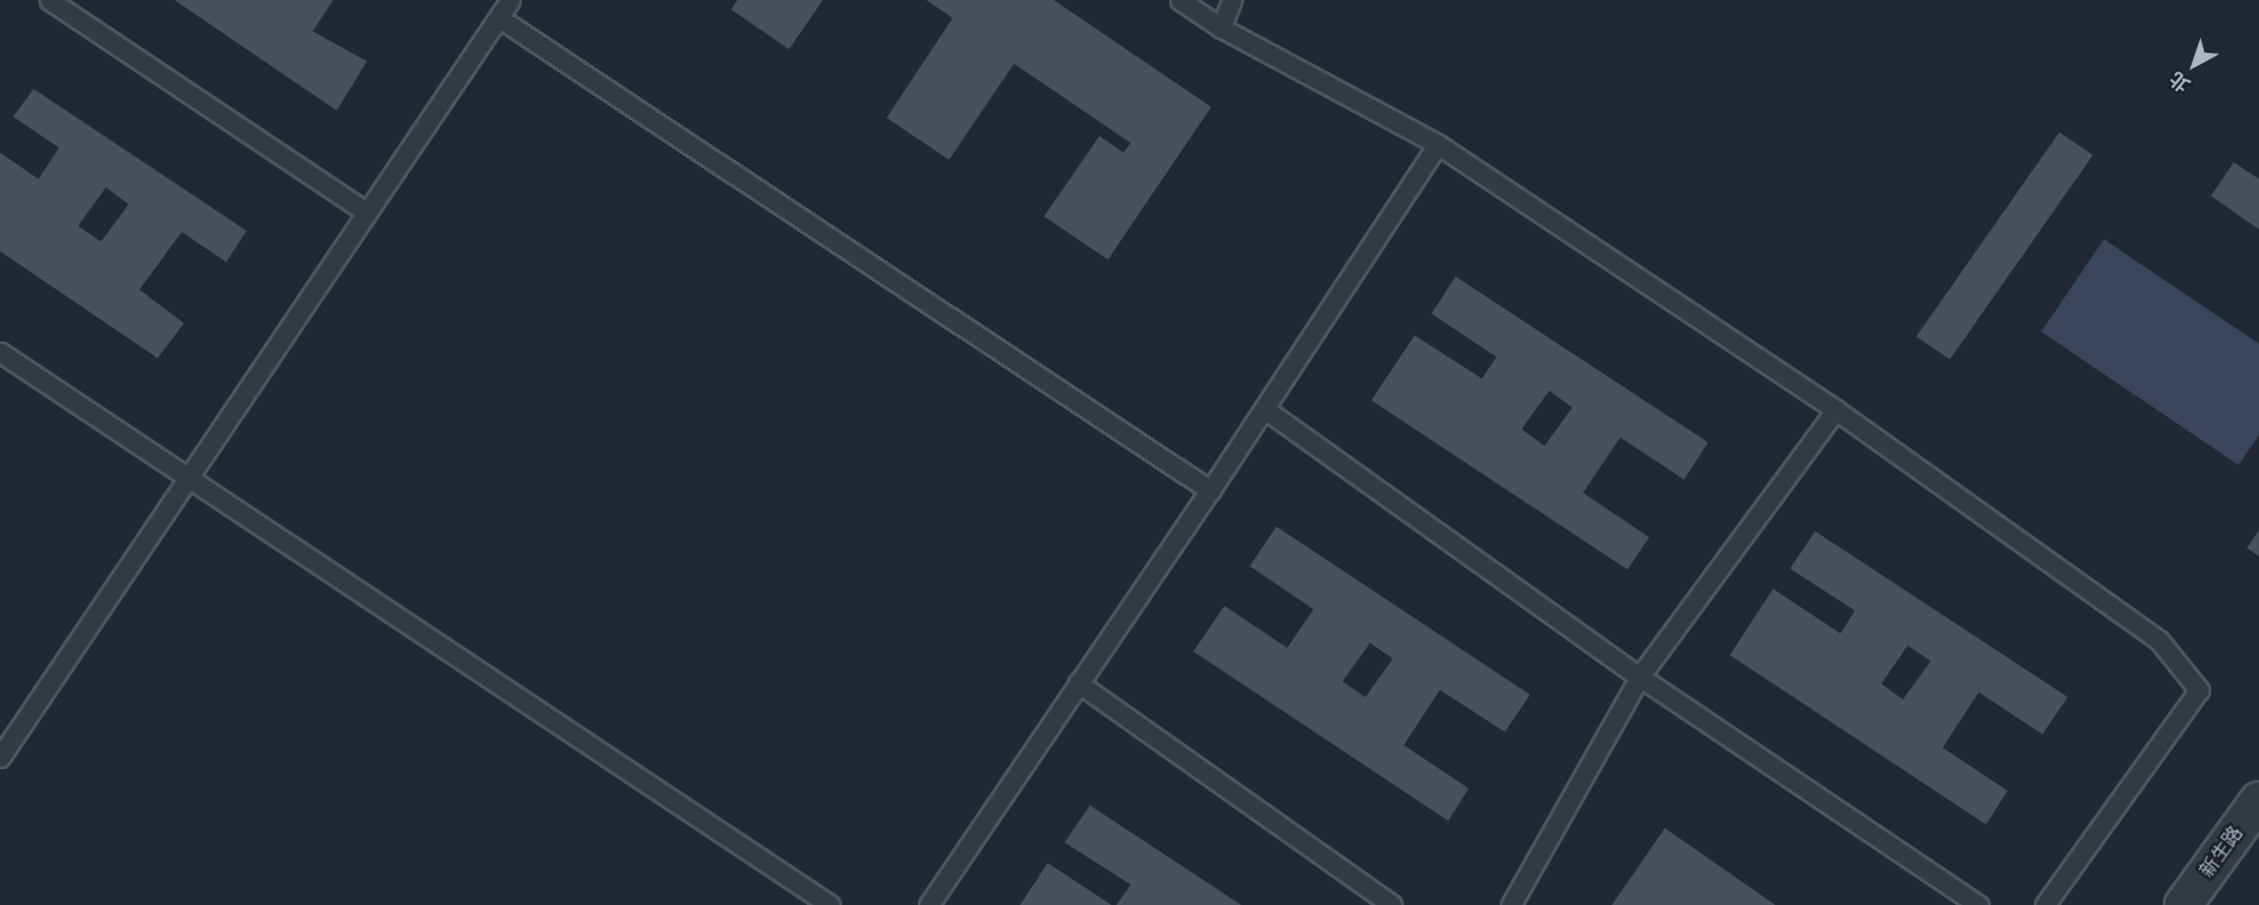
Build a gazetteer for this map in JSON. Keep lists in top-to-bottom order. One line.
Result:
{"streets":{"street":["新生路"]},"north":"bottom left"}
